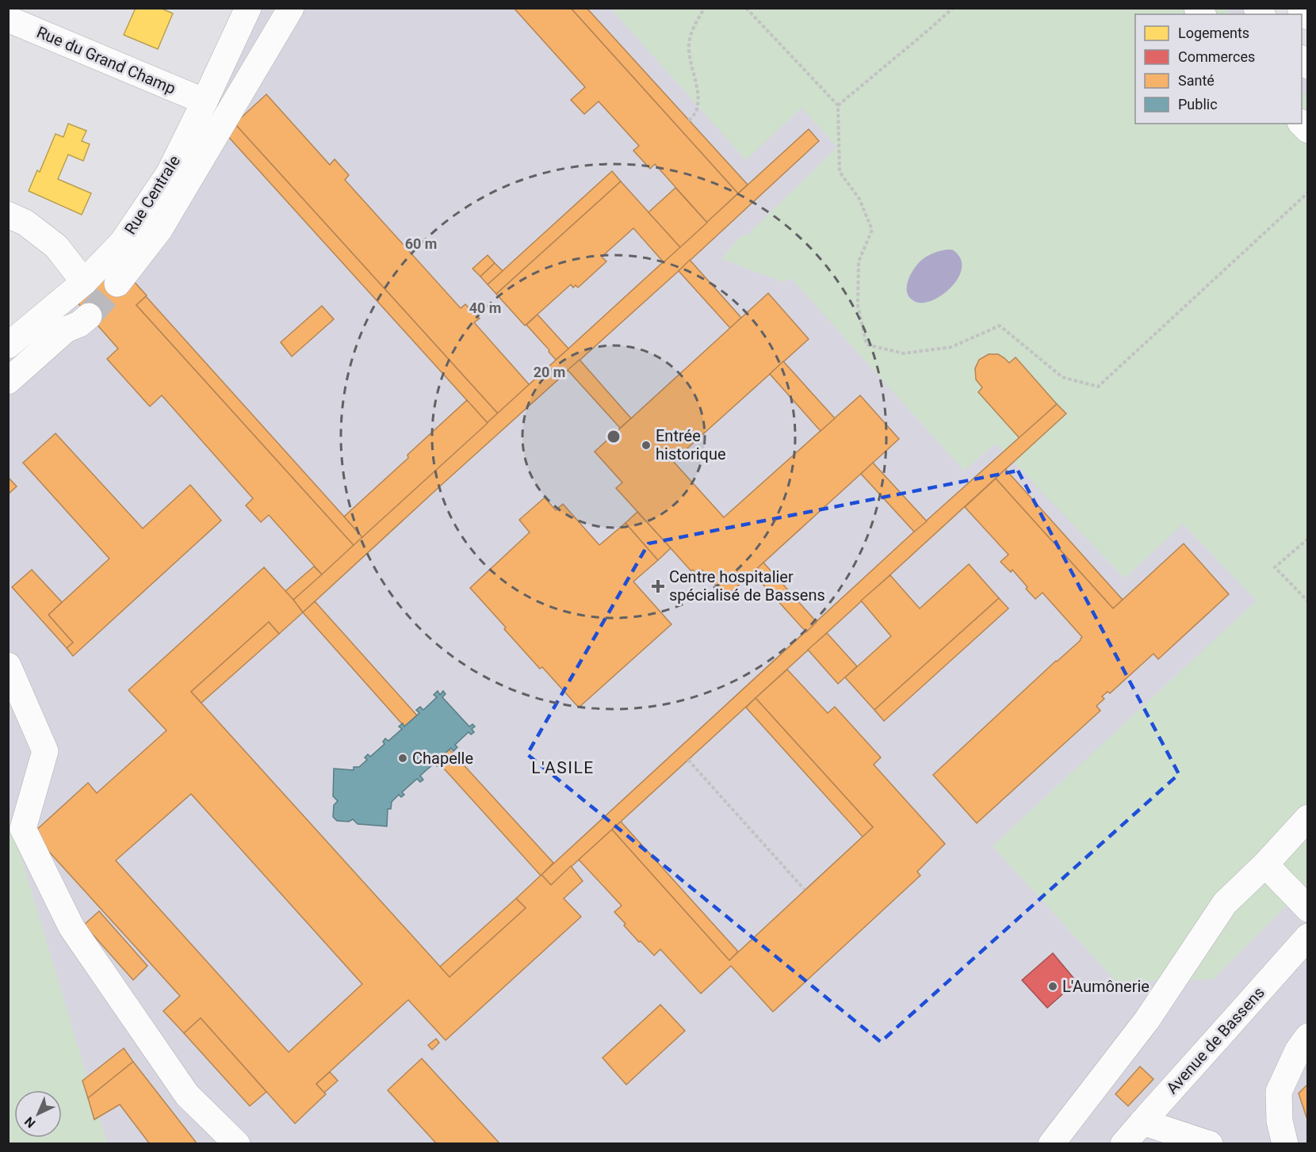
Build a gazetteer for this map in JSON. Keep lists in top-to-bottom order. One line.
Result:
{"streets":{"street":["Rue du Grand Champ","Rue Centrale","Avenue de Bassens"]},"crossings":[["Rue du Grand Champ","Rue Centrale"]],"districts":["L'ASILE"],"places":{"other":["Entrée historique","Chapelle","L'Aumônerie"],"health":["Centre hospitalier spécialisé de Bassens"]},"legend":["Logements","Commerces","Santé","Public"],"north":"bottom left","rings":["60 m","40 m","20 m"]}
